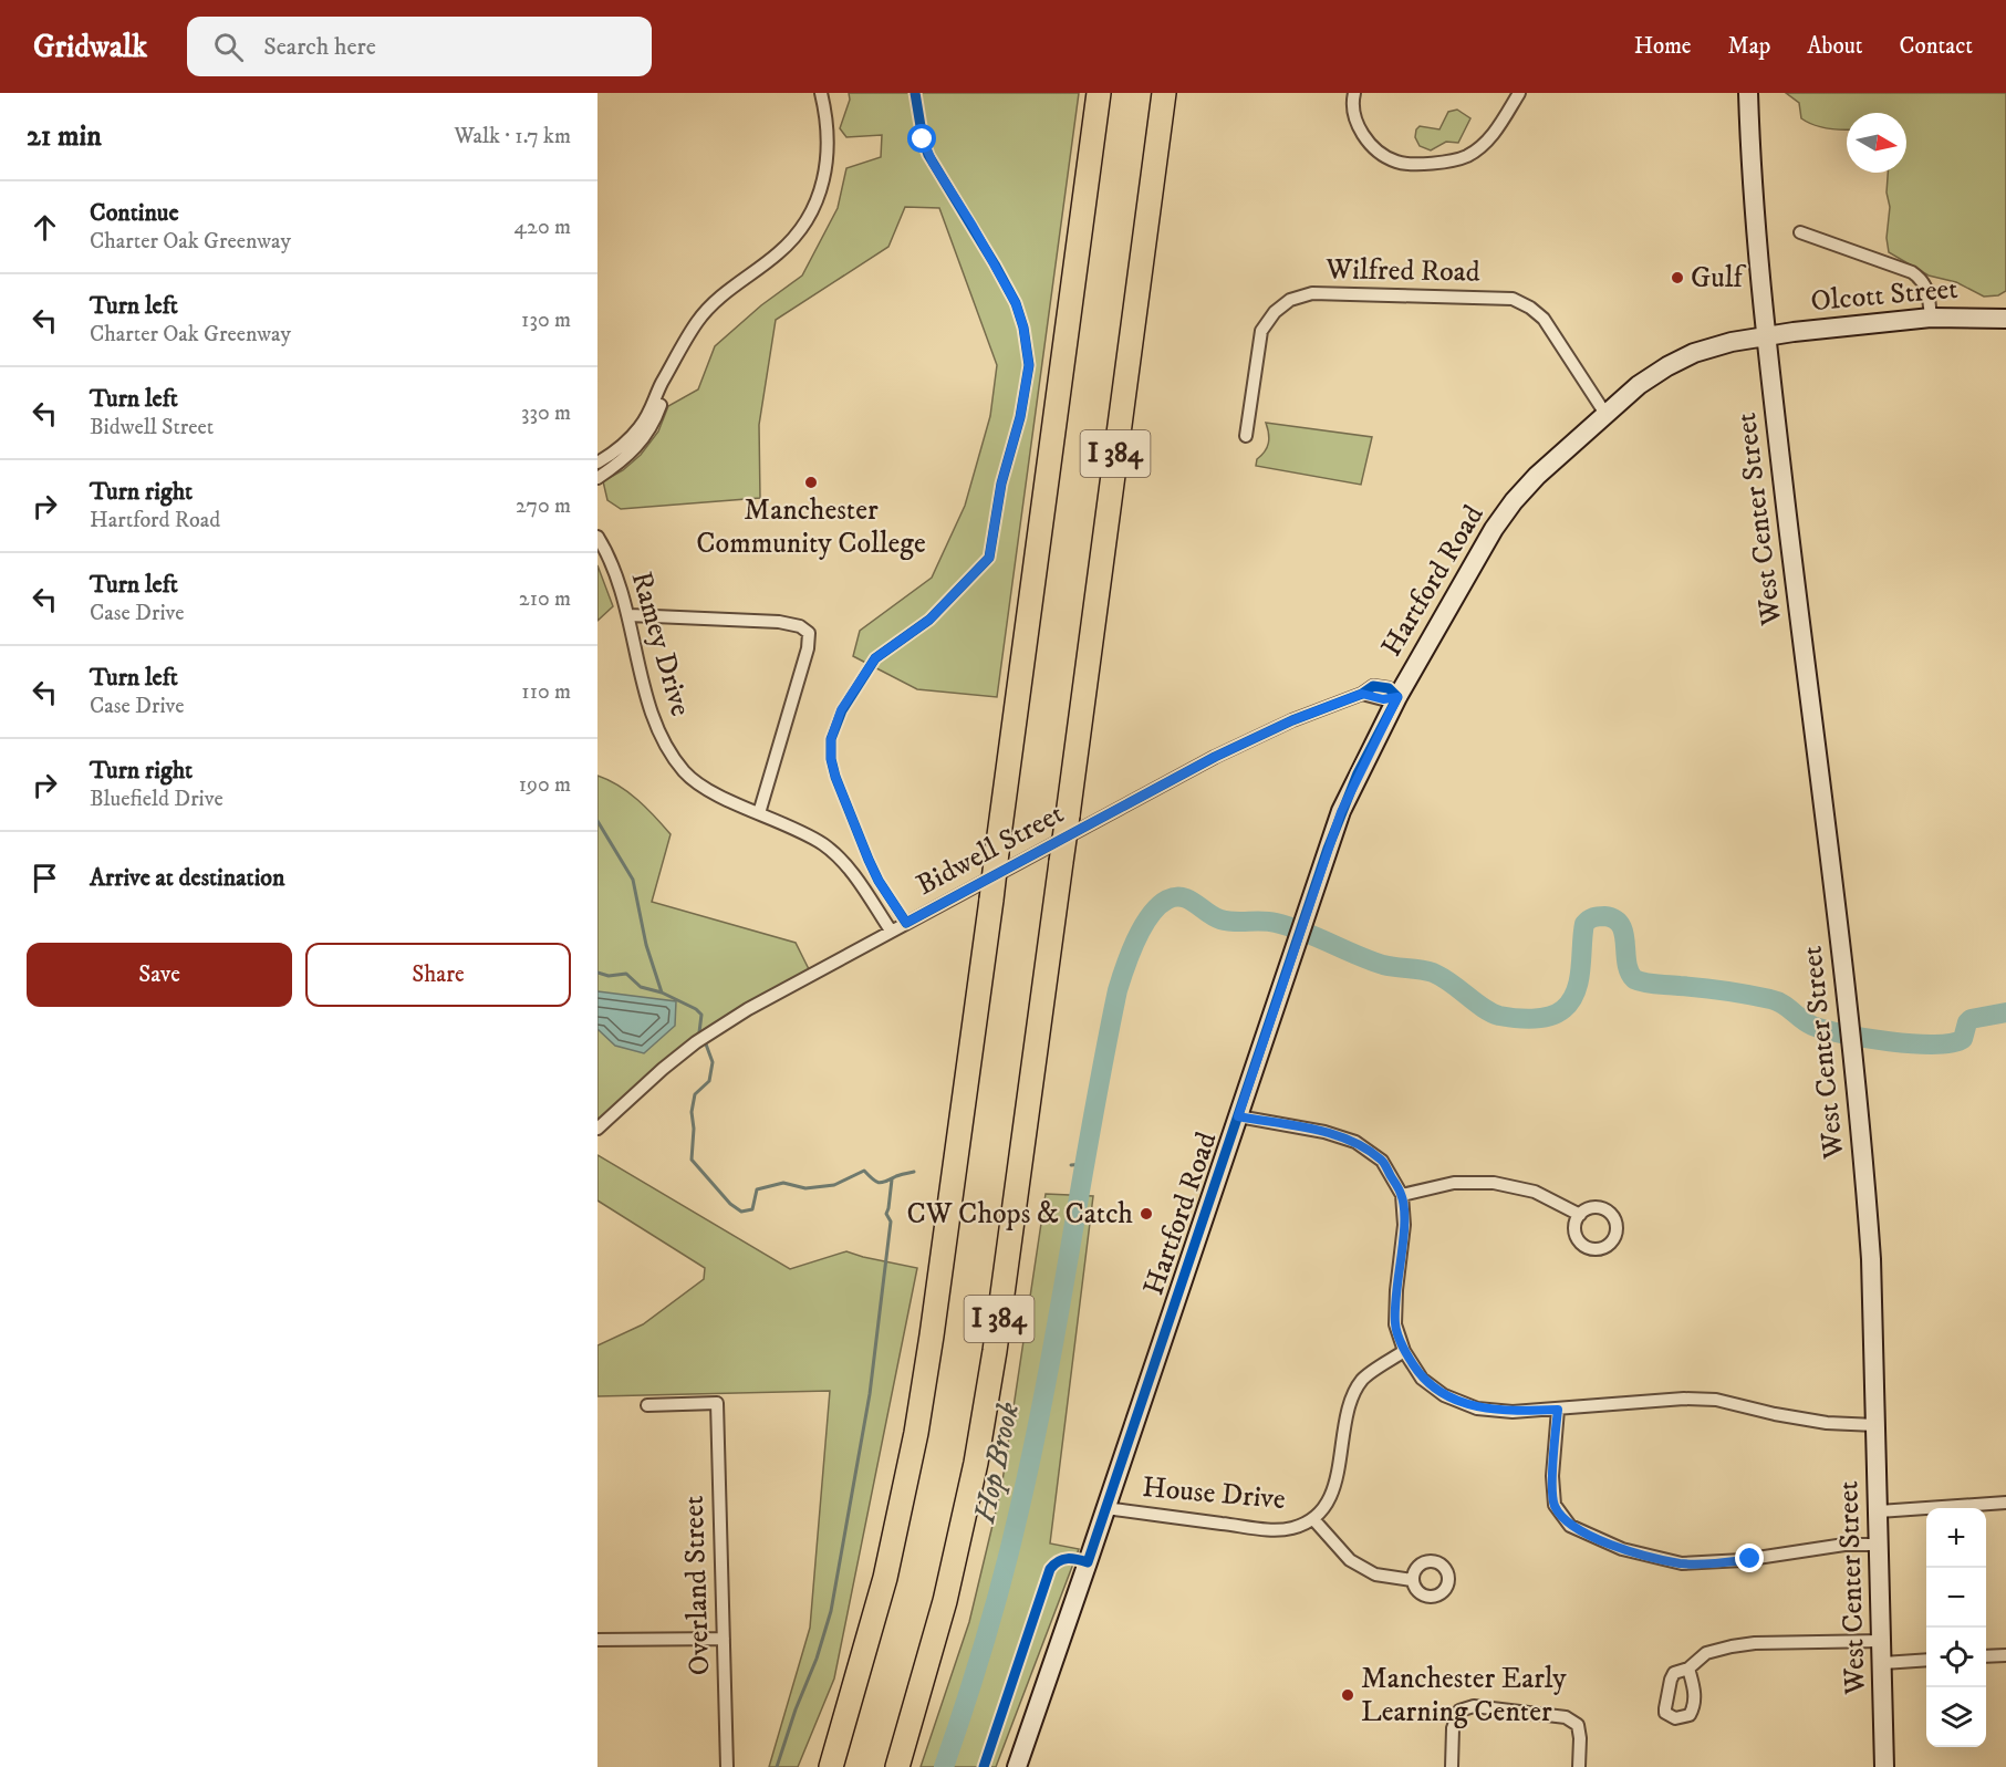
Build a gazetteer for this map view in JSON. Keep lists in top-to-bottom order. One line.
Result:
{"streets":{"highway":["I 384"],"main road":["Olcott Street","West Center Street","Hartford Road"],"street":["Wilfred Road","Ramey Drive","Bidwell Street","House Drive","Overland Street"]},"crossings":[["Wilfred Road","Hartford Road"],["Olcott Street","West Center Street"],["Olcott Street","Hartford Road"],["West Center Street","Hartford Road"],["Hartford Road","Bidwell Street"],["Hartford Road","House Drive"],["Ramey Drive","Bidwell Street"]],"water":["Hop Brook"],"places":["Gulf","Manchester Community College","CW Chops & Catch","Manchester Early Learning Center"],"north":"right","page":{"header":"Gridwalk","search":"Search here","nav":["Home","Map","About","Contact"],"heading":["21 min","Walk · 1.7 km"],"list":[["Continue","Charter Oak Greenway","420 m"],["Turn left","Charter Oak Greenway","130 m"],["Turn left","Bidwell Street","330 m"],["Turn right","Hartford Road","270 m"],["Turn left","Case Drive","210 m"],["Turn left","Case Drive","110 m"],["Turn right","Bluefield Drive","190 m"],"Arrive at destination"],"buttons":["Save","Share"],"map_buttons":["+","−"]}}
